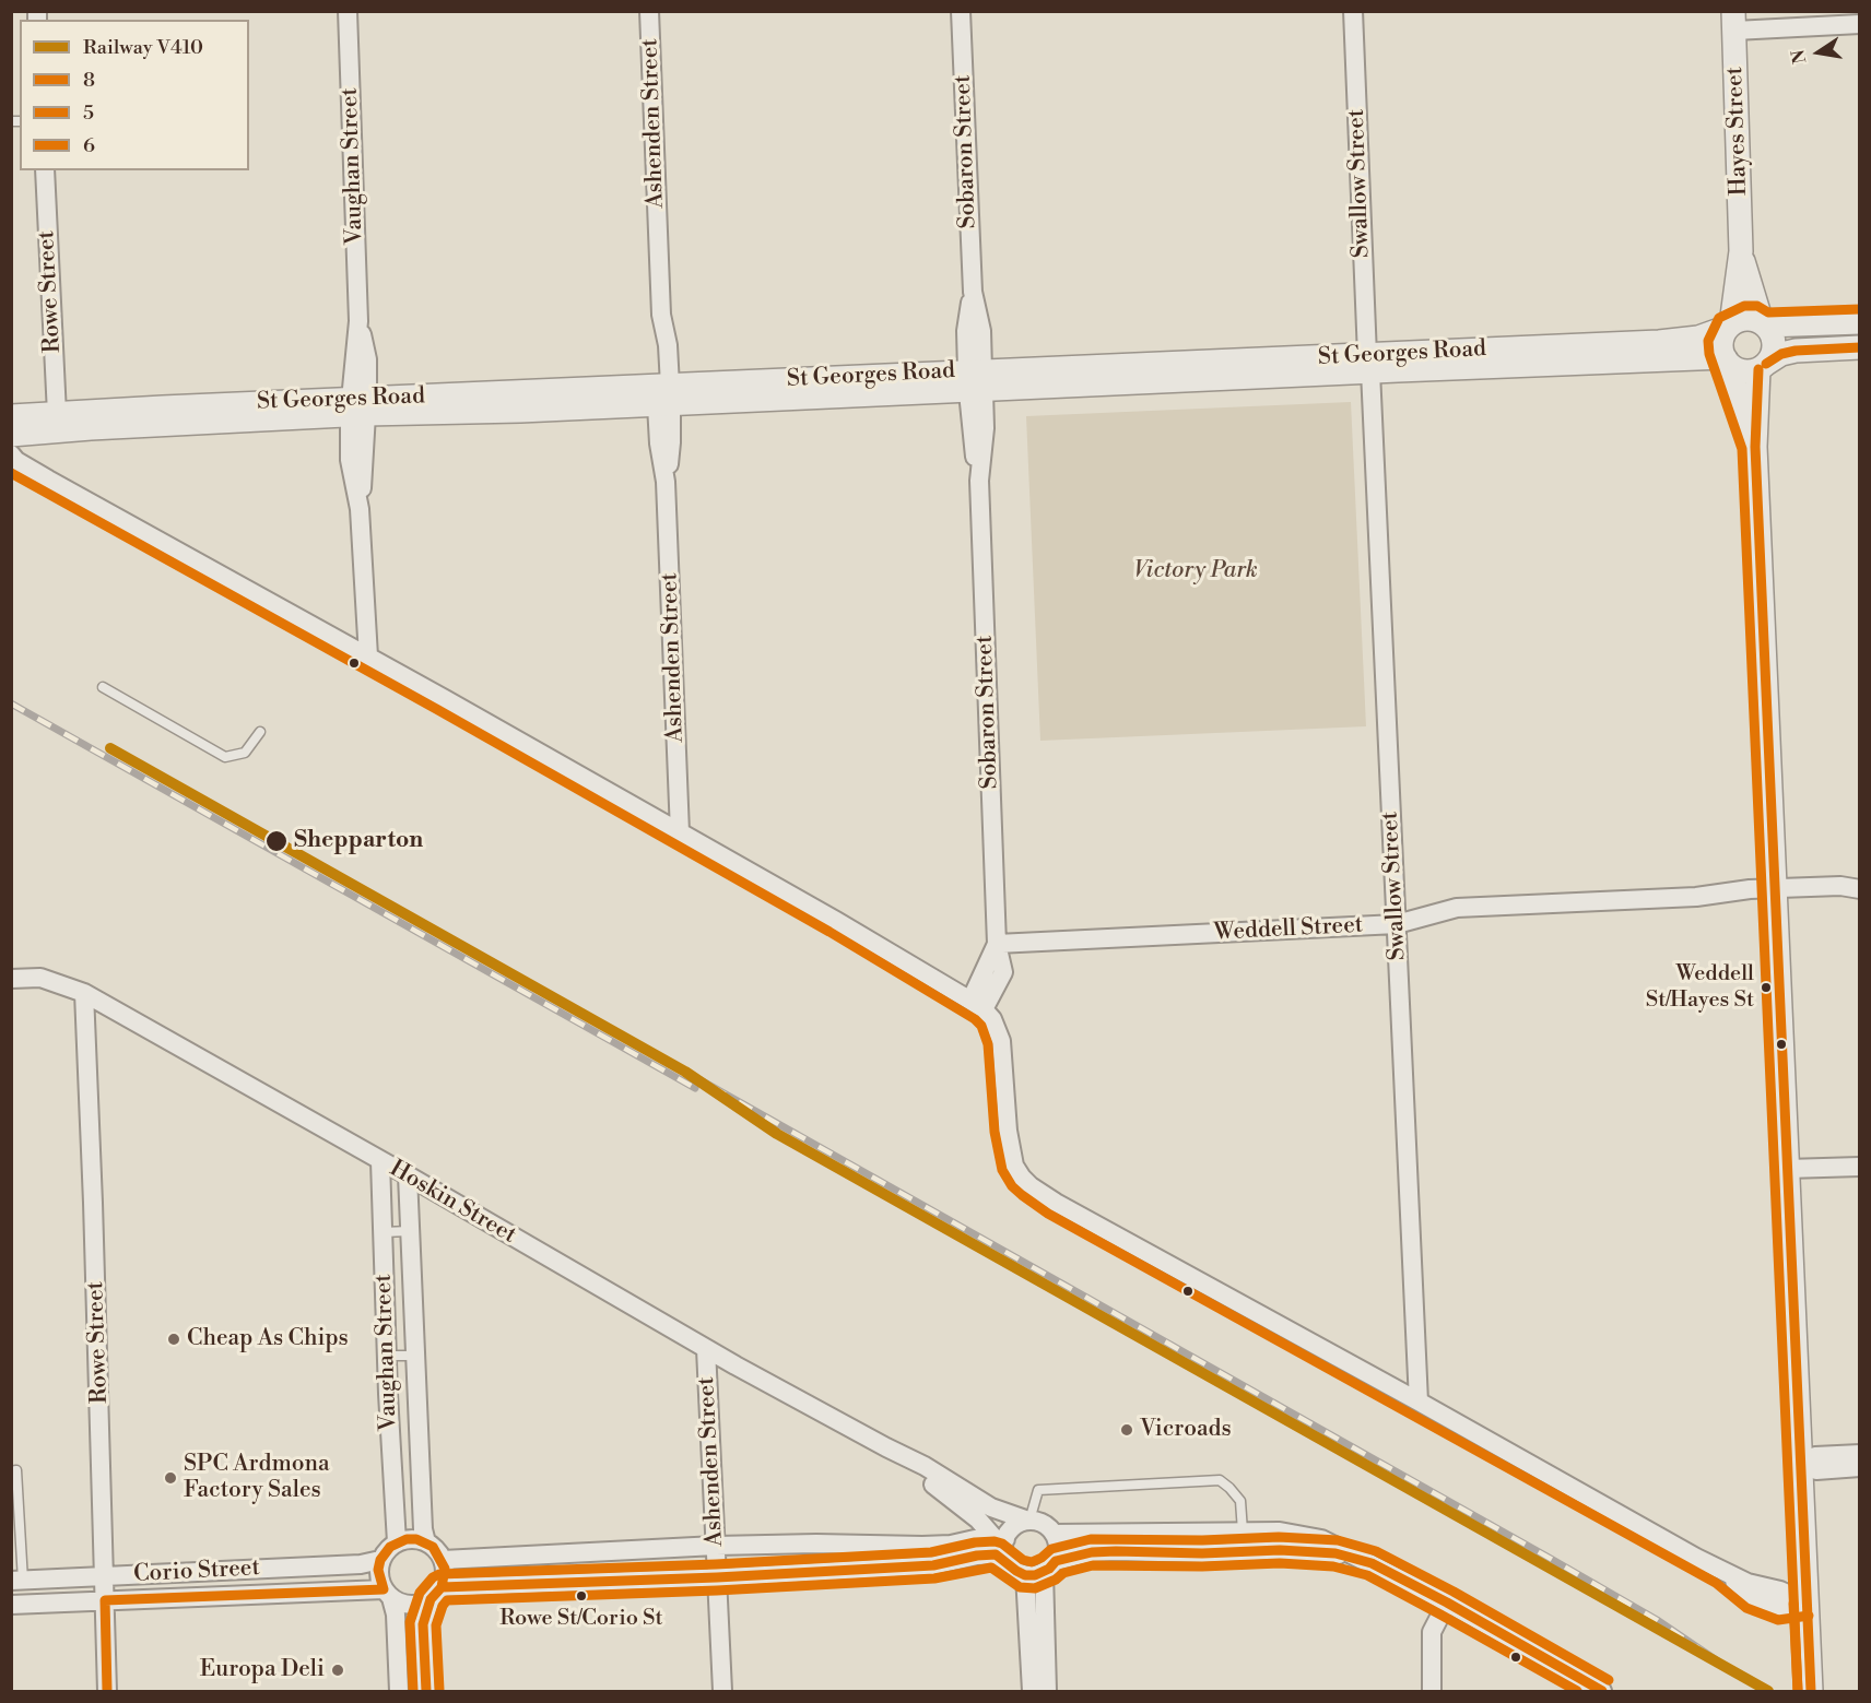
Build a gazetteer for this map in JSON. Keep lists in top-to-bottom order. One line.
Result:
{"streets":{"street":["Ashenden Street","Hayes Street","Sobaron Street","Vaughan Street","Swallow Street","Rowe Street","St Georges Road","Weddell Street","Hoskin Street","Corio Street"]},"crossings":[["Ashenden Street","St Georges Road"],["Ashenden Street","Hoskin Street"],["Hayes Street","St Georges Road"],["Sobaron Street","St Georges Road"],["Sobaron Street","Weddell Street"],["Vaughan Street","St Georges Road"],["Vaughan Street","Hoskin Street"],["Vaughan Street","Corio Street"],["Swallow Street","St Georges Road"],["Swallow Street","Weddell Street"],["Rowe Street","St Georges Road"],["Rowe Street","Hoskin Street"],["Rowe Street","Corio Street"]],"parks":["Victory Park"],"places":["Shepparton","Weddell St/Hayes St","Cheap As Chips","Vicroads","SPC Ardmona Factory Sales","Rowe St/Corio St","Europa Deli"],"lines":["transit line 6","transit line 8","transit line 5","rail line V410"],"legend":["Railway V410","8","5","6"],"north":"left"}
